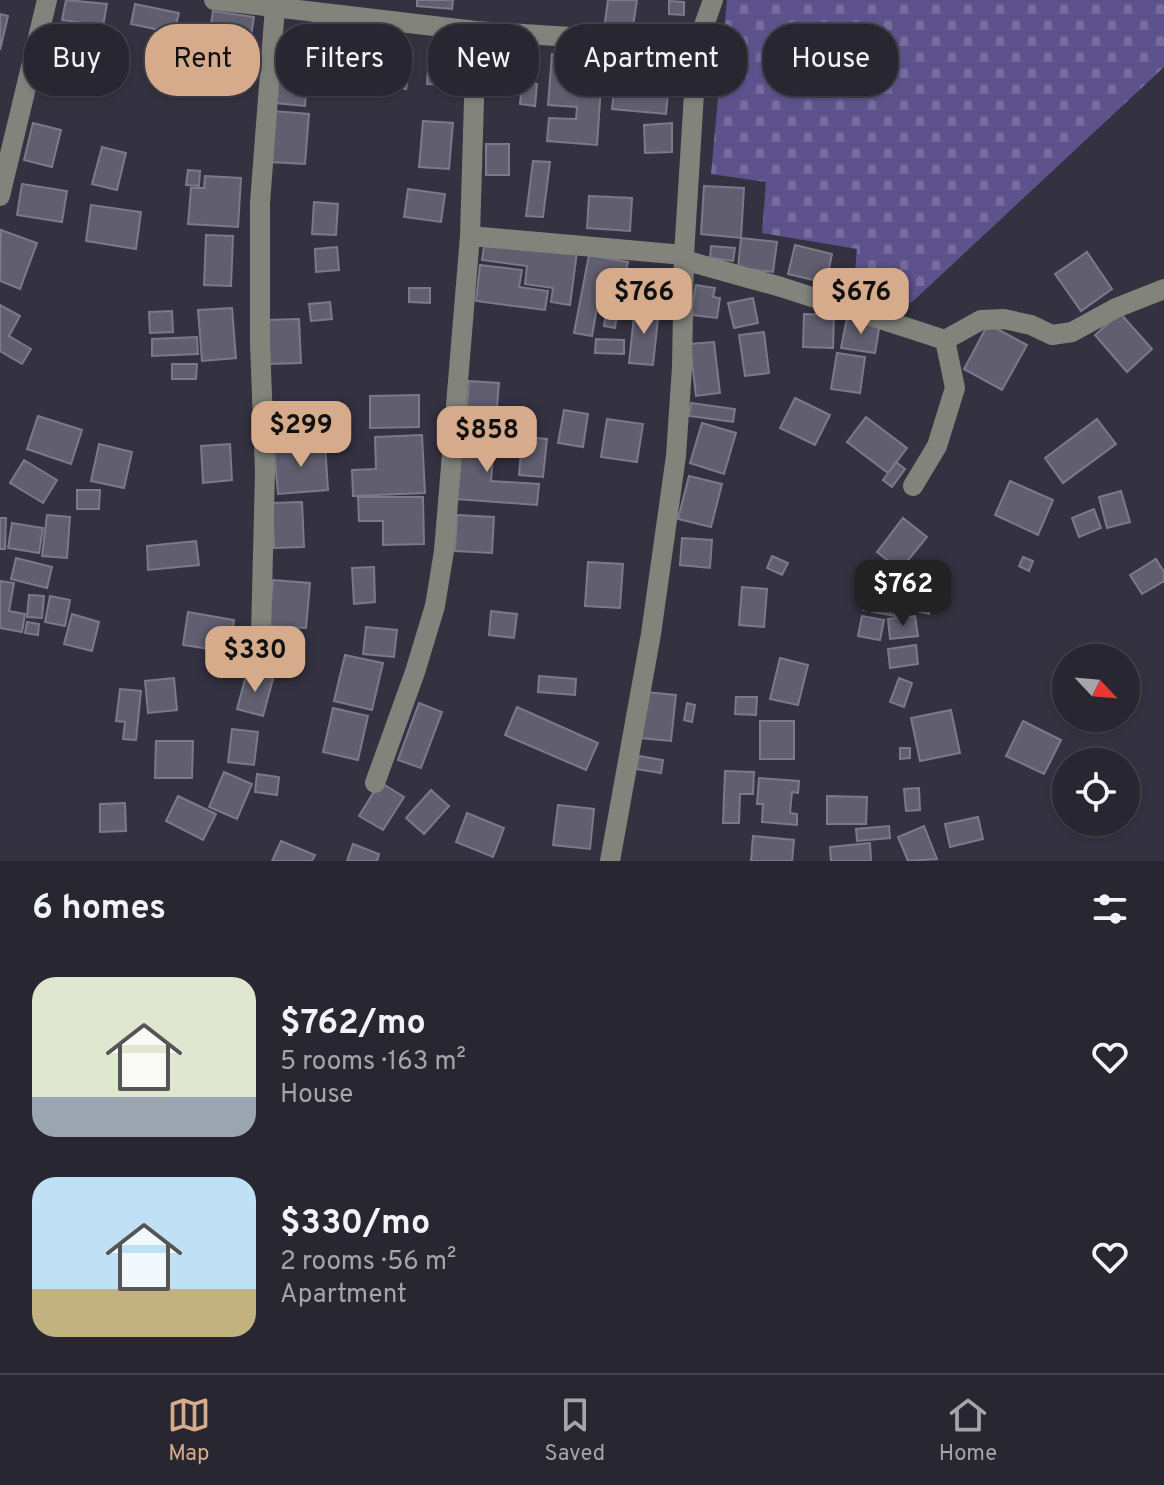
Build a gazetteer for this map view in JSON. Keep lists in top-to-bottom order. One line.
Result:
{"north":"bottom right","page":{"chip":["Buy","Rent","Filters","New","Apartment","House"],"price":["$766","$676","$299","$858","$762","$330"],"heading":"6 homes","list":[{"name":"$762/mo","note":"5 rooms · 163 m² · House"},{"name":"$330/mo","note":"2 rooms · 56 m² · Apartment"}],"tabs":["Map","Saved","Home"]}}
